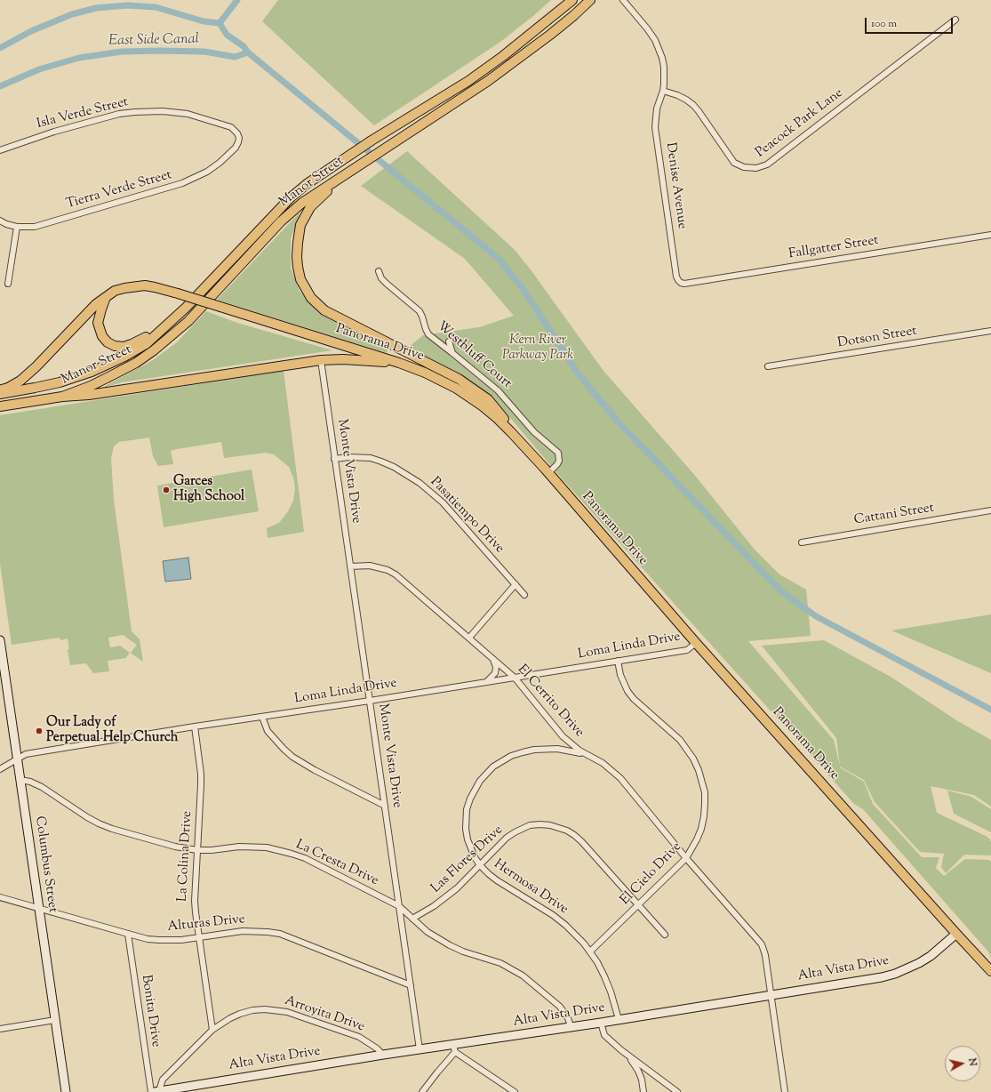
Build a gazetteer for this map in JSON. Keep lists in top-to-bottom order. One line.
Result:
{"streets":{"main road":["Manor Street","Panorama Drive"],"street":["Isla Verde Street","Peacock Park Lane","Denise Avenue","Tierra Verde Street","Fallgatter Street","Dotson Street","Westbluff Court","Monte Vista Drive","Cattani Street","Pasatiempo Drive","Loma Linda Drive","El Cerrito Drive","La Colina Drive","Las Flores Drive","La Cresta Drive","Columbus Street","El Cielo Drive","Hermosa Drive","Alturas Drive","Alta Vista Drive","Bonita Drive","Arroyita Drive"]},"crossings":[["Isla Verde Street","Tierra Verde Street"],["Peacock Park Lane","Denise Avenue"],["Denise Avenue","Fallgatter Street"],["Panorama Drive","Westbluff Court"],["Panorama Drive","Loma Linda Drive"],["Panorama Drive","Alta Vista Drive"],["Monte Vista Drive","Pasatiempo Drive"],["Monte Vista Drive","Loma Linda Drive"],["Monte Vista Drive","El Cerrito Drive"],["Monte Vista Drive","La Cresta Drive"],["Monte Vista Drive","Alturas Drive"],["Monte Vista Drive","Alta Vista Drive"],["Loma Linda Drive","El Cerrito Drive"],["Loma Linda Drive","La Colina Drive"],["Loma Linda Drive","Columbus Street"],["Loma Linda Drive","El Cielo Drive"],["El Cerrito Drive","El Cielo Drive"],["El Cerrito Drive","Hermosa Drive"],["El Cerrito Drive","Alta Vista Drive"],["La Colina Drive","La Cresta Drive"],["La Colina Drive","Alturas Drive"],["La Colina Drive","Arroyita Drive"],["Las Flores Drive","La Cresta Drive"],["Las Flores Drive","El Cielo Drive"],["Las Flores Drive","Hermosa Drive"],["La Cresta Drive","Columbus Street"],["La Cresta Drive","Alta Vista Drive"],["Columbus Street","Alturas Drive"],["El Cielo Drive","Hermosa Drive"],["Hermosa Drive","Alta Vista Drive"],["Alturas Drive","Bonita Drive"],["Alta Vista Drive","Bonita Drive"],["Alta Vista Drive","Arroyita Drive"],["Bonita Drive","Arroyita Drive"]],"water":["East Side Canal"],"parks":["Kern River Parkway Park"],"places":["Garces High School","Our Lady of Perpetual Help Church"],"scale_bar":"100 m","north":"right"}
